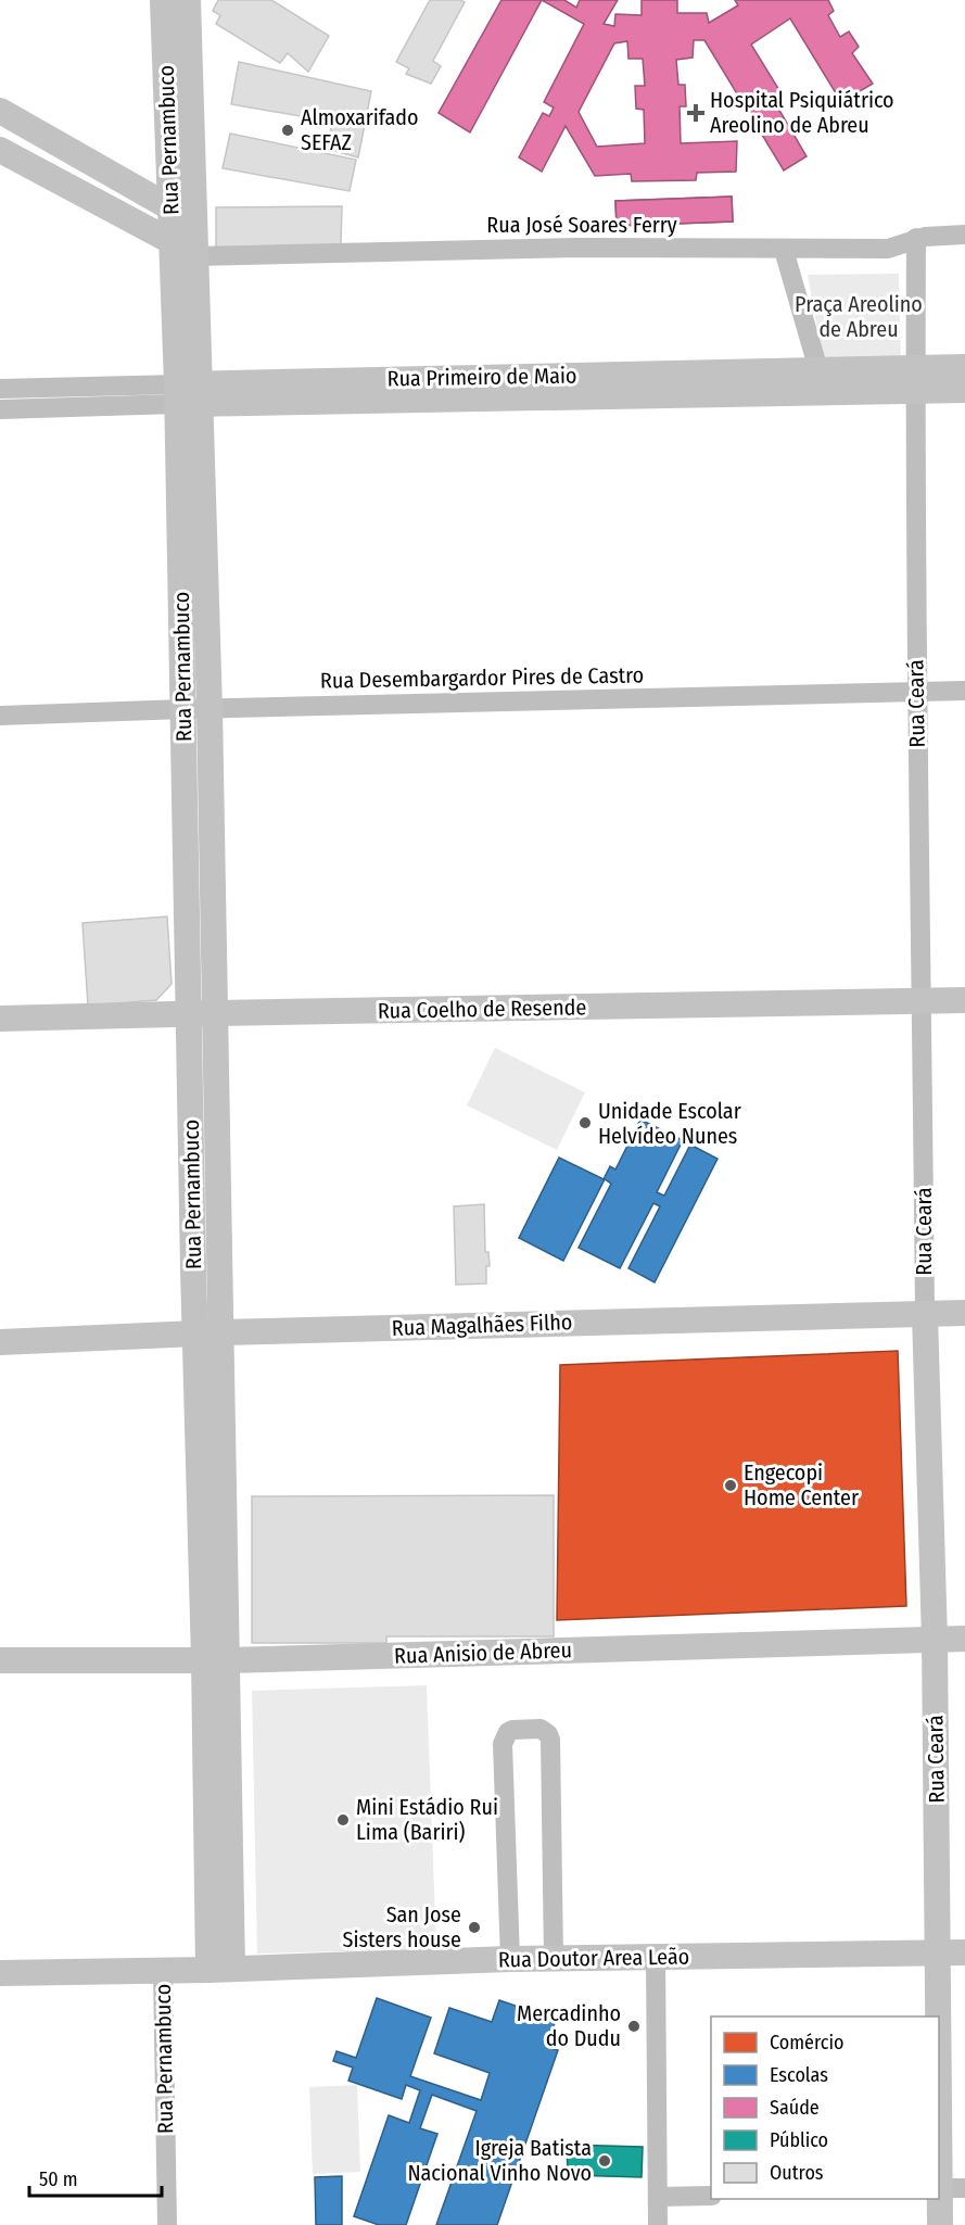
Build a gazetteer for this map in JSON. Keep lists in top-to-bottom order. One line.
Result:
{"streets":{"main road":["Rua Pernambuco","Rua Primeiro de Maio","Rua Ceará","Rua Coelho de Resende","Rua Magalhães Filho","Rua Anisio de Abreu","Rua Doutor Area Leão"],"street":["Rua José Soares Ferry","Rua Desembargardor Pires de Castro"]},"crossings":[["Rua Pernambuco","Rua José Soares Ferry"],["Rua Pernambuco","Rua Primeiro de Maio"],["Rua Pernambuco","Rua Desembargardor Pires de Castro"],["Rua Pernambuco","Rua Coelho de Resende"],["Rua Pernambuco","Rua Magalhães Filho"],["Rua Pernambuco","Rua Anisio de Abreu"],["Rua Pernambuco","Rua Doutor Area Leão"],["Rua José Soares Ferry","Rua Ceará"],["Rua Primeiro de Maio","Rua Ceará"],["Rua Desembargardor Pires de Castro","Rua Ceará"],["Rua Ceará","Rua Coelho de Resende"],["Rua Ceará","Rua Magalhães Filho"],["Rua Ceará","Rua Anisio de Abreu"],["Rua Ceará","Rua Doutor Area Leão"]],"parks":["Praça Areolino de Abreu"],"places":{"health":["Hospital Psiquiátrico Areolino de Abreu"],"other":["Almoxarifado SEFAZ","Unidade Escolar Helvídeo Nunes","Engecopi Home Center","Mini Estádio Rui Lima (Bariri)","San Jose Sisters house","Mercadinho do Dudu","Igreja Batista Nacional Vinho Novo"]},"legend":["Comércio","Escolas","Saúde","Público","Outros"],"scale_bar":"50 m"}
